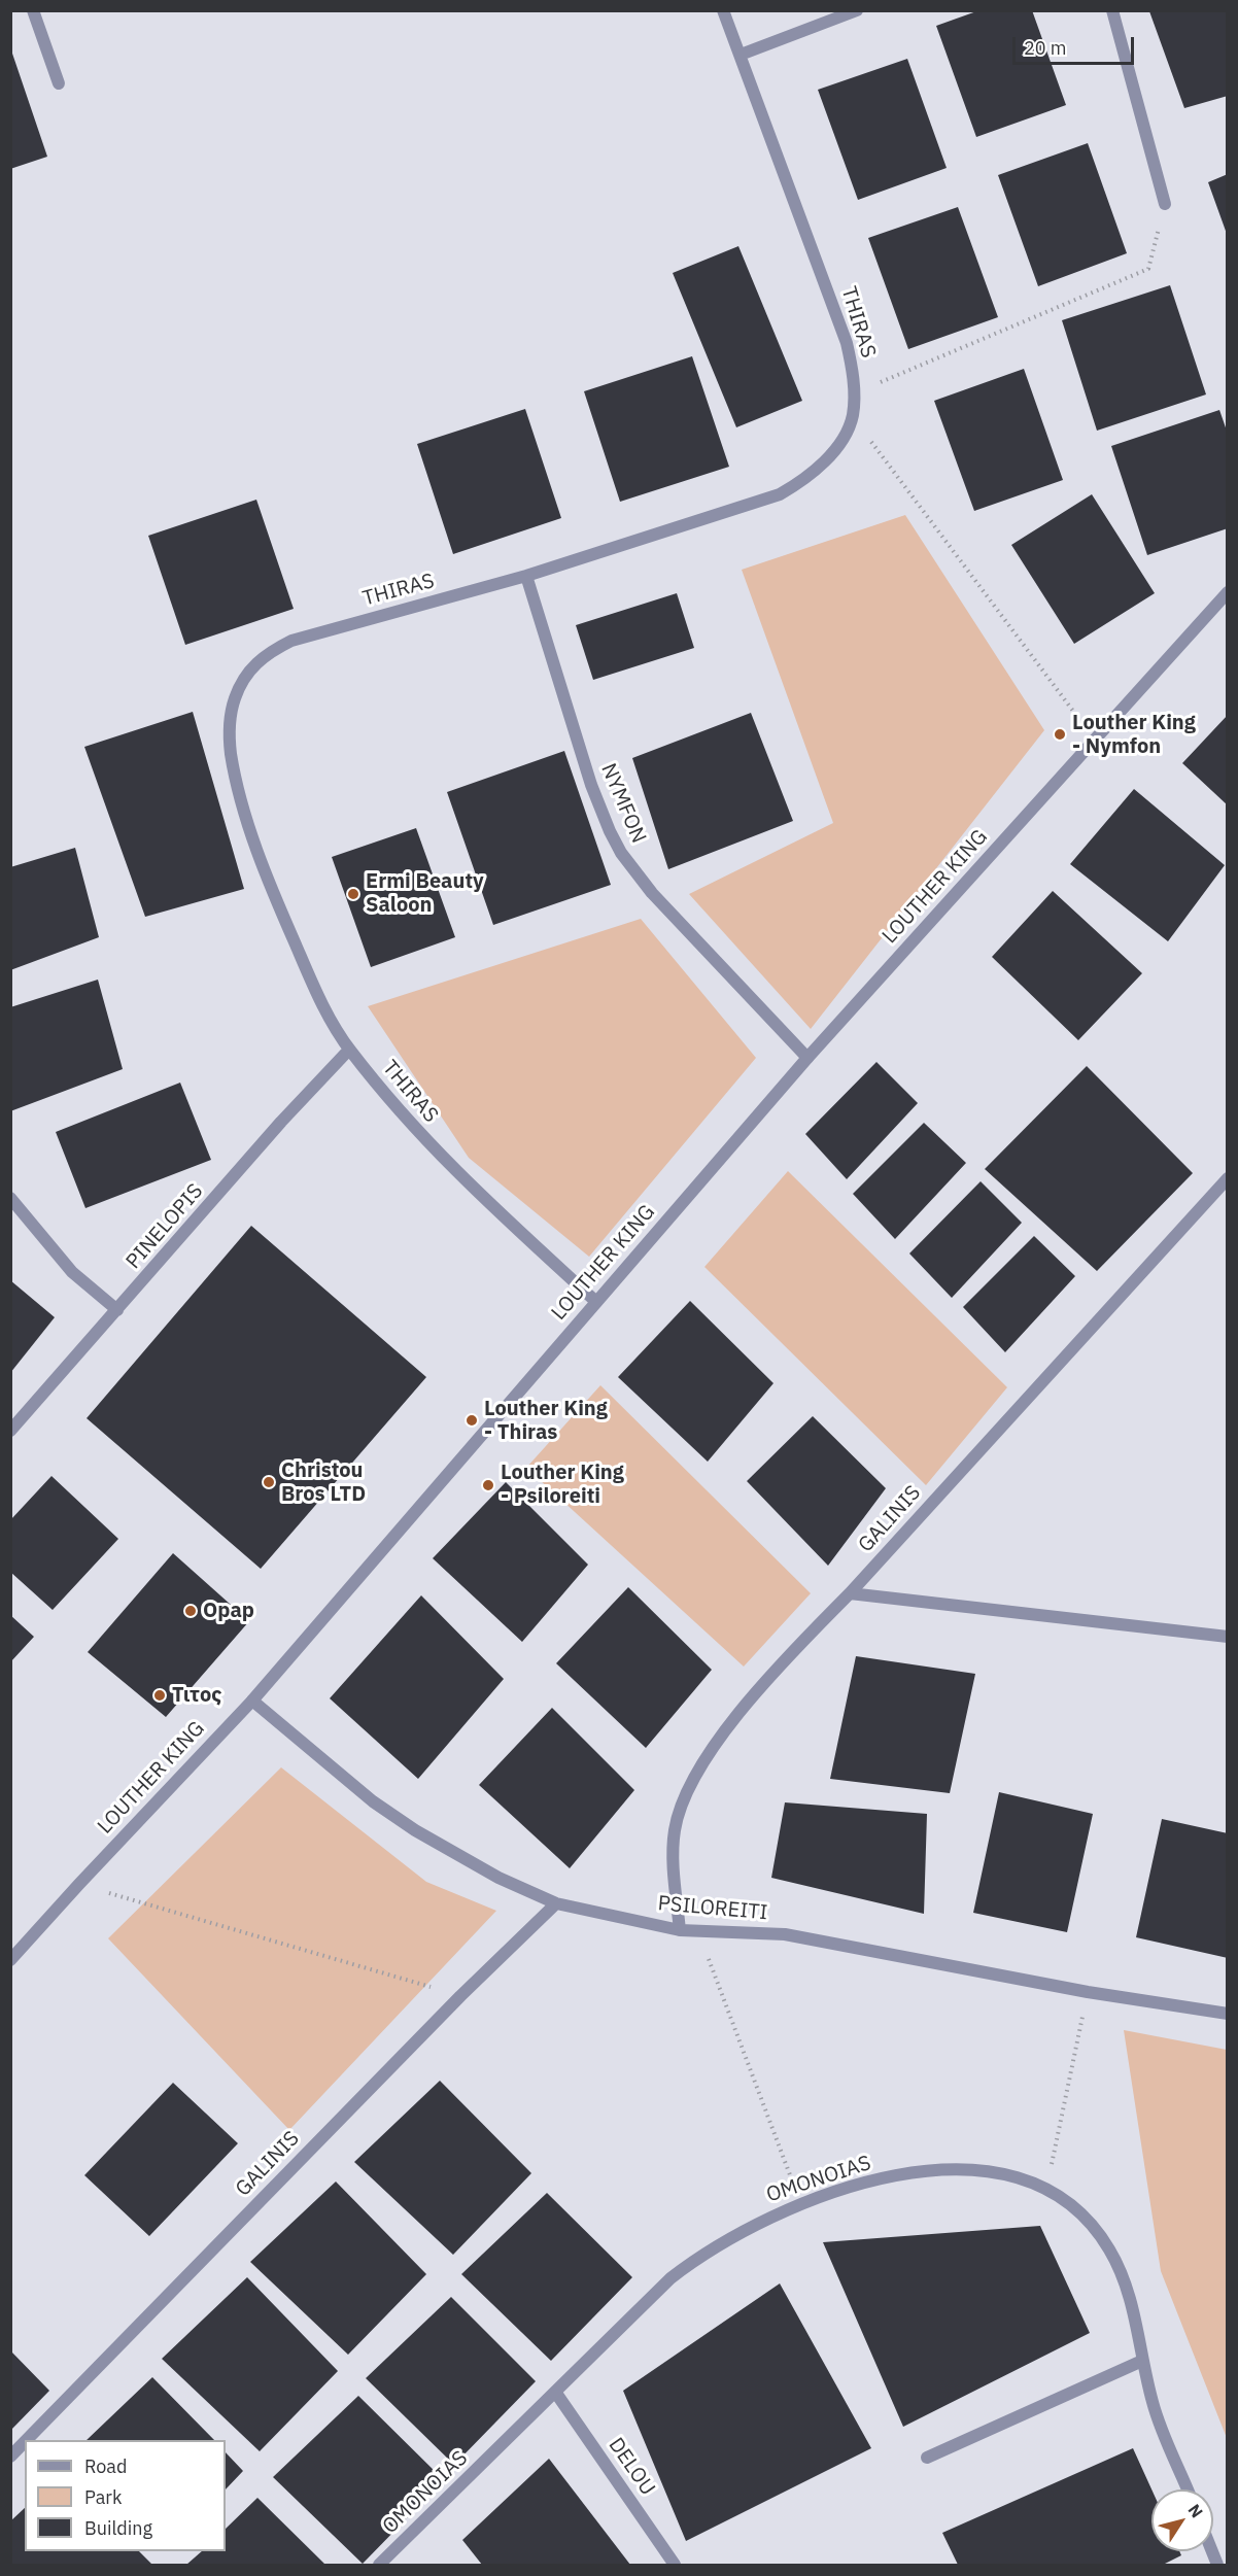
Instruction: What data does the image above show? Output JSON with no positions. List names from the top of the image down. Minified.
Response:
{"streets":{"street":["THIRAS","NYMFON","LOUTHER KING","PINELOPIS","GALINIS","PSILOREITI","OMONOIAS","DELOU"]},"crossings":[["THIRAS","NYMFON"],["THIRAS","LOUTHER KING"],["THIRAS","PINELOPIS"],["NYMFON","LOUTHER KING"],["LOUTHER KING","PSILOREITI"],["GALINIS","PSILOREITI"],["OMONOIAS","DELOU"]],"places":["Louther King - Nymfon","Ermi Beauty Saloon","Louther King - Thiras","Christou Bros LTD","Louther King - Psiloreiti","Opap","Τιτος"],"legend":["Road","Park","Building"],"scale_bar":"20 m","north":"top right"}
